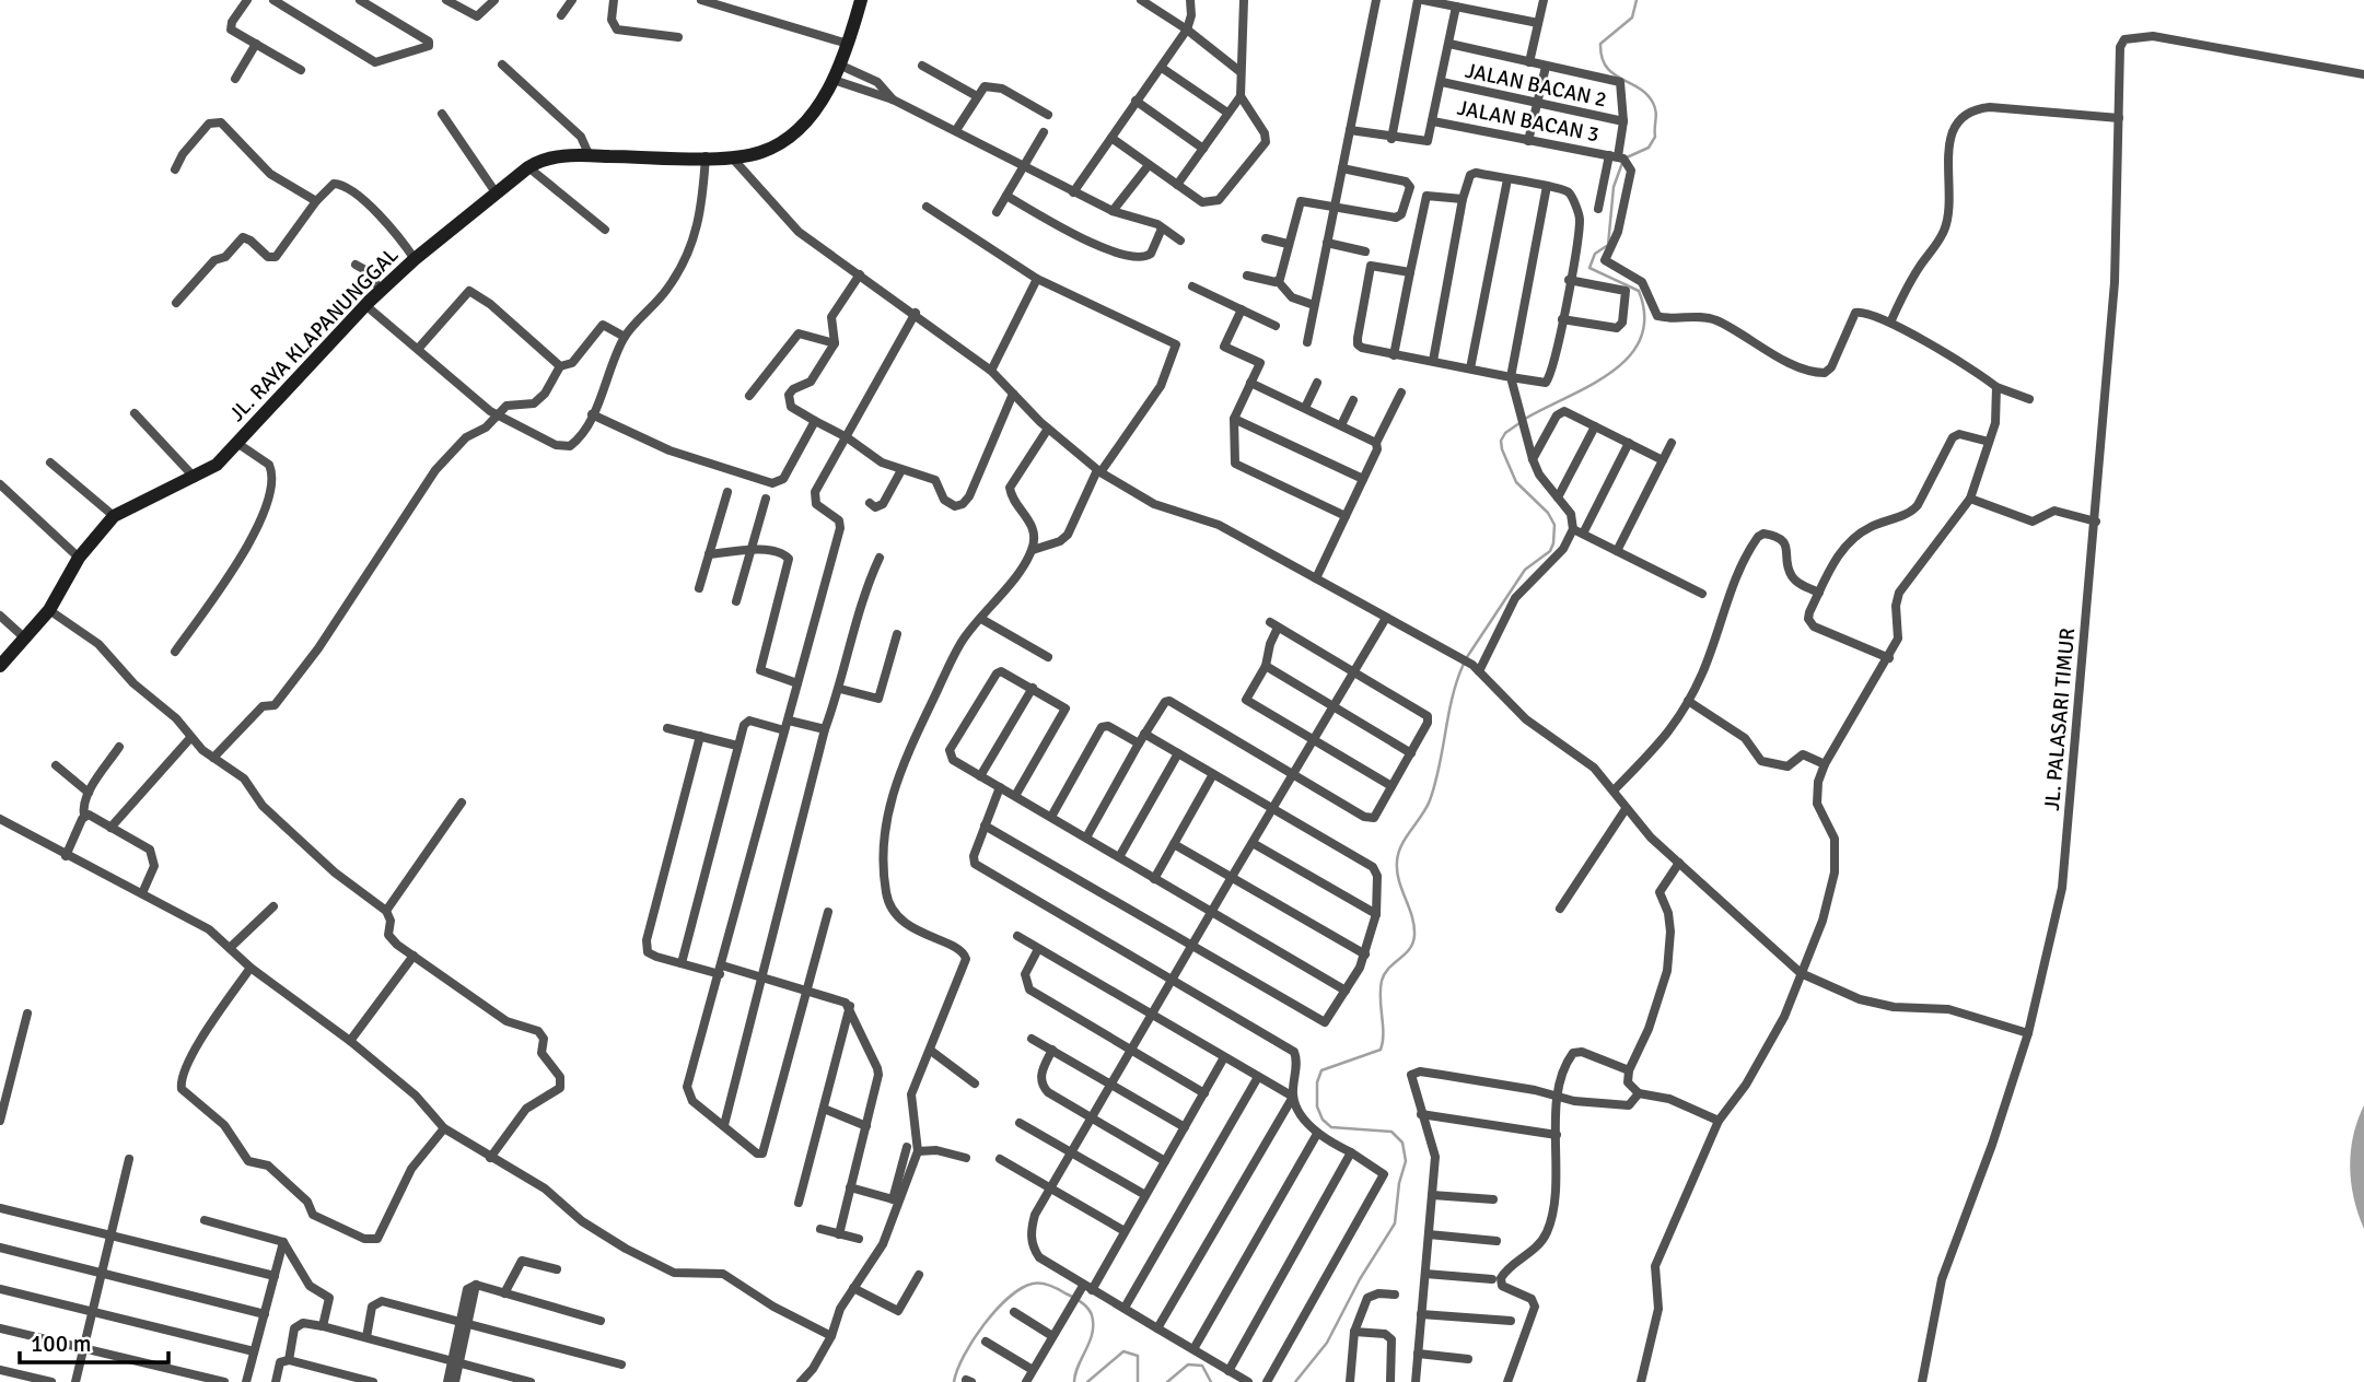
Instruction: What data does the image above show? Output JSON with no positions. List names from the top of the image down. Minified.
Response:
{"streets":{"street":["JALAN BACAN 2","JALAN BACAN 3","JL. RAYA KLAPANUNGGAL","JL. PALASARI TIMUR"]},"scale_bar":"100 m"}
